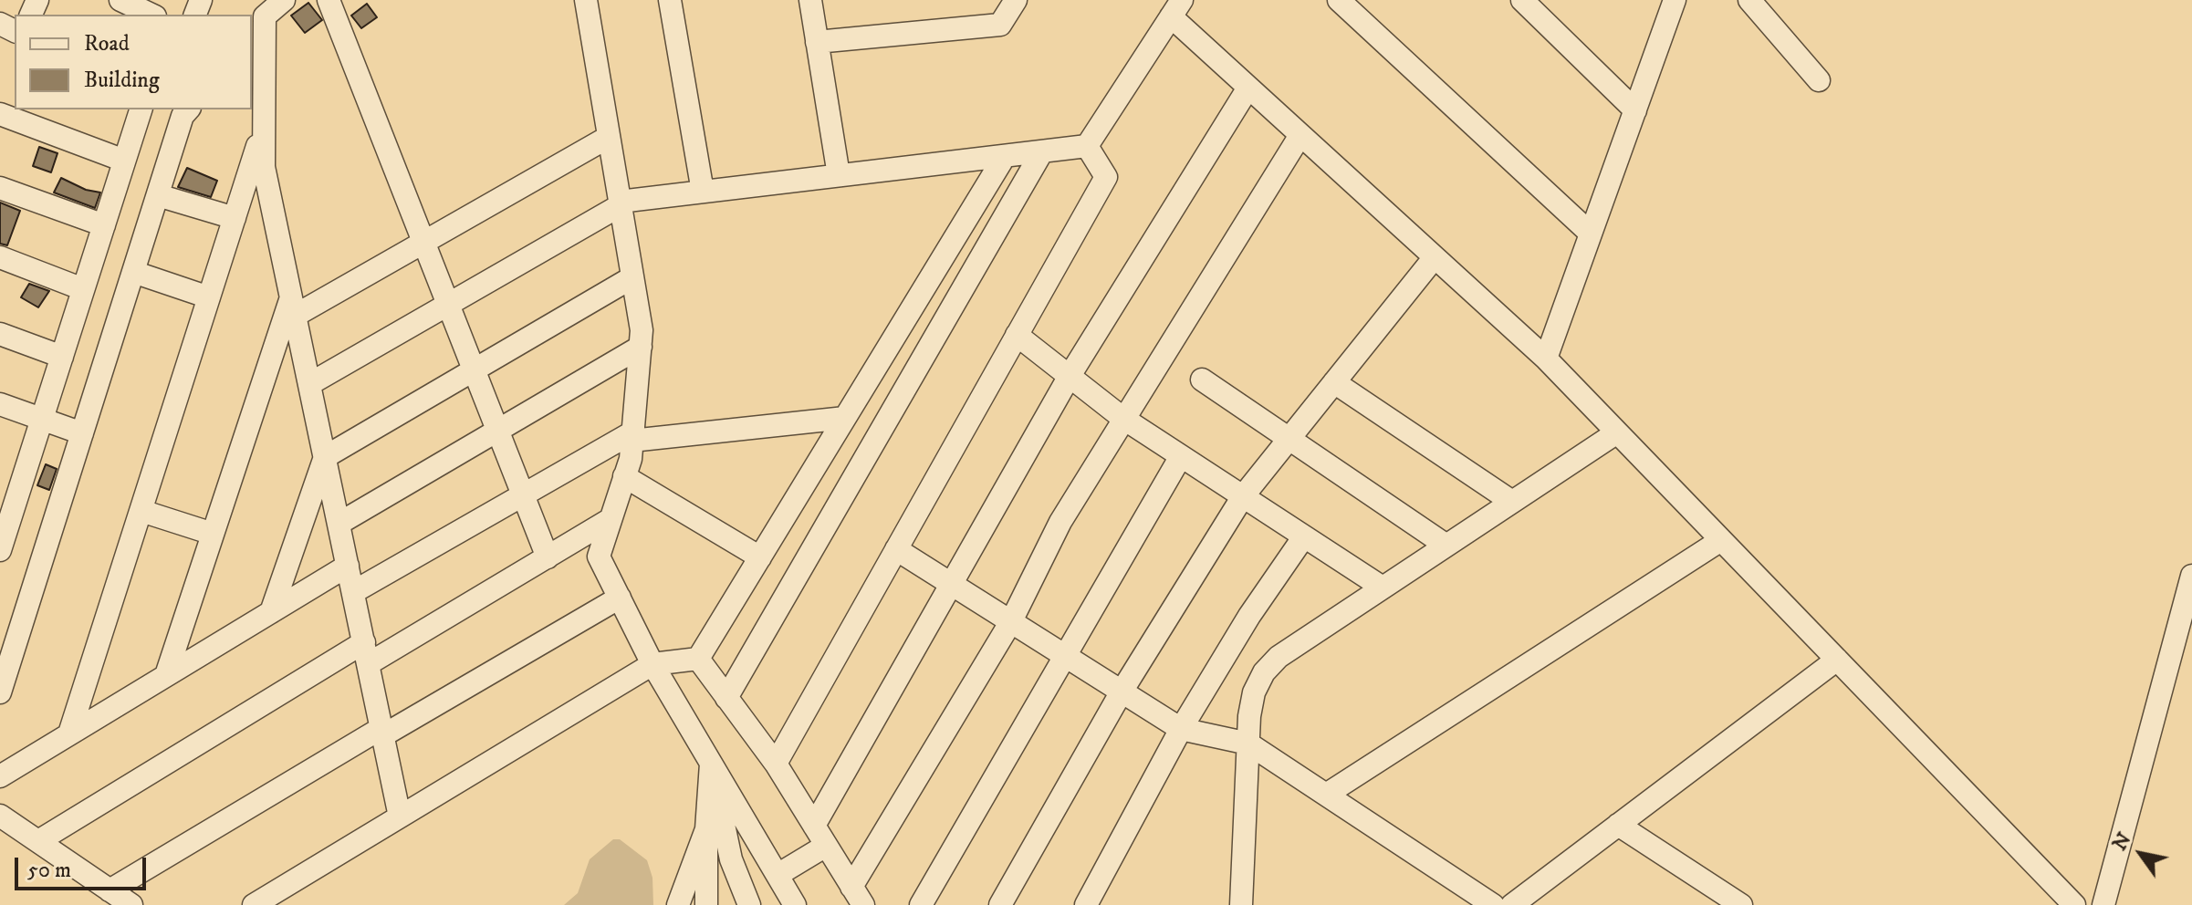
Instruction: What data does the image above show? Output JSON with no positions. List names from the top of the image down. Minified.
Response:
{"legend":["Road","Building"],"scale_bar":"50 m","north":"top left"}
